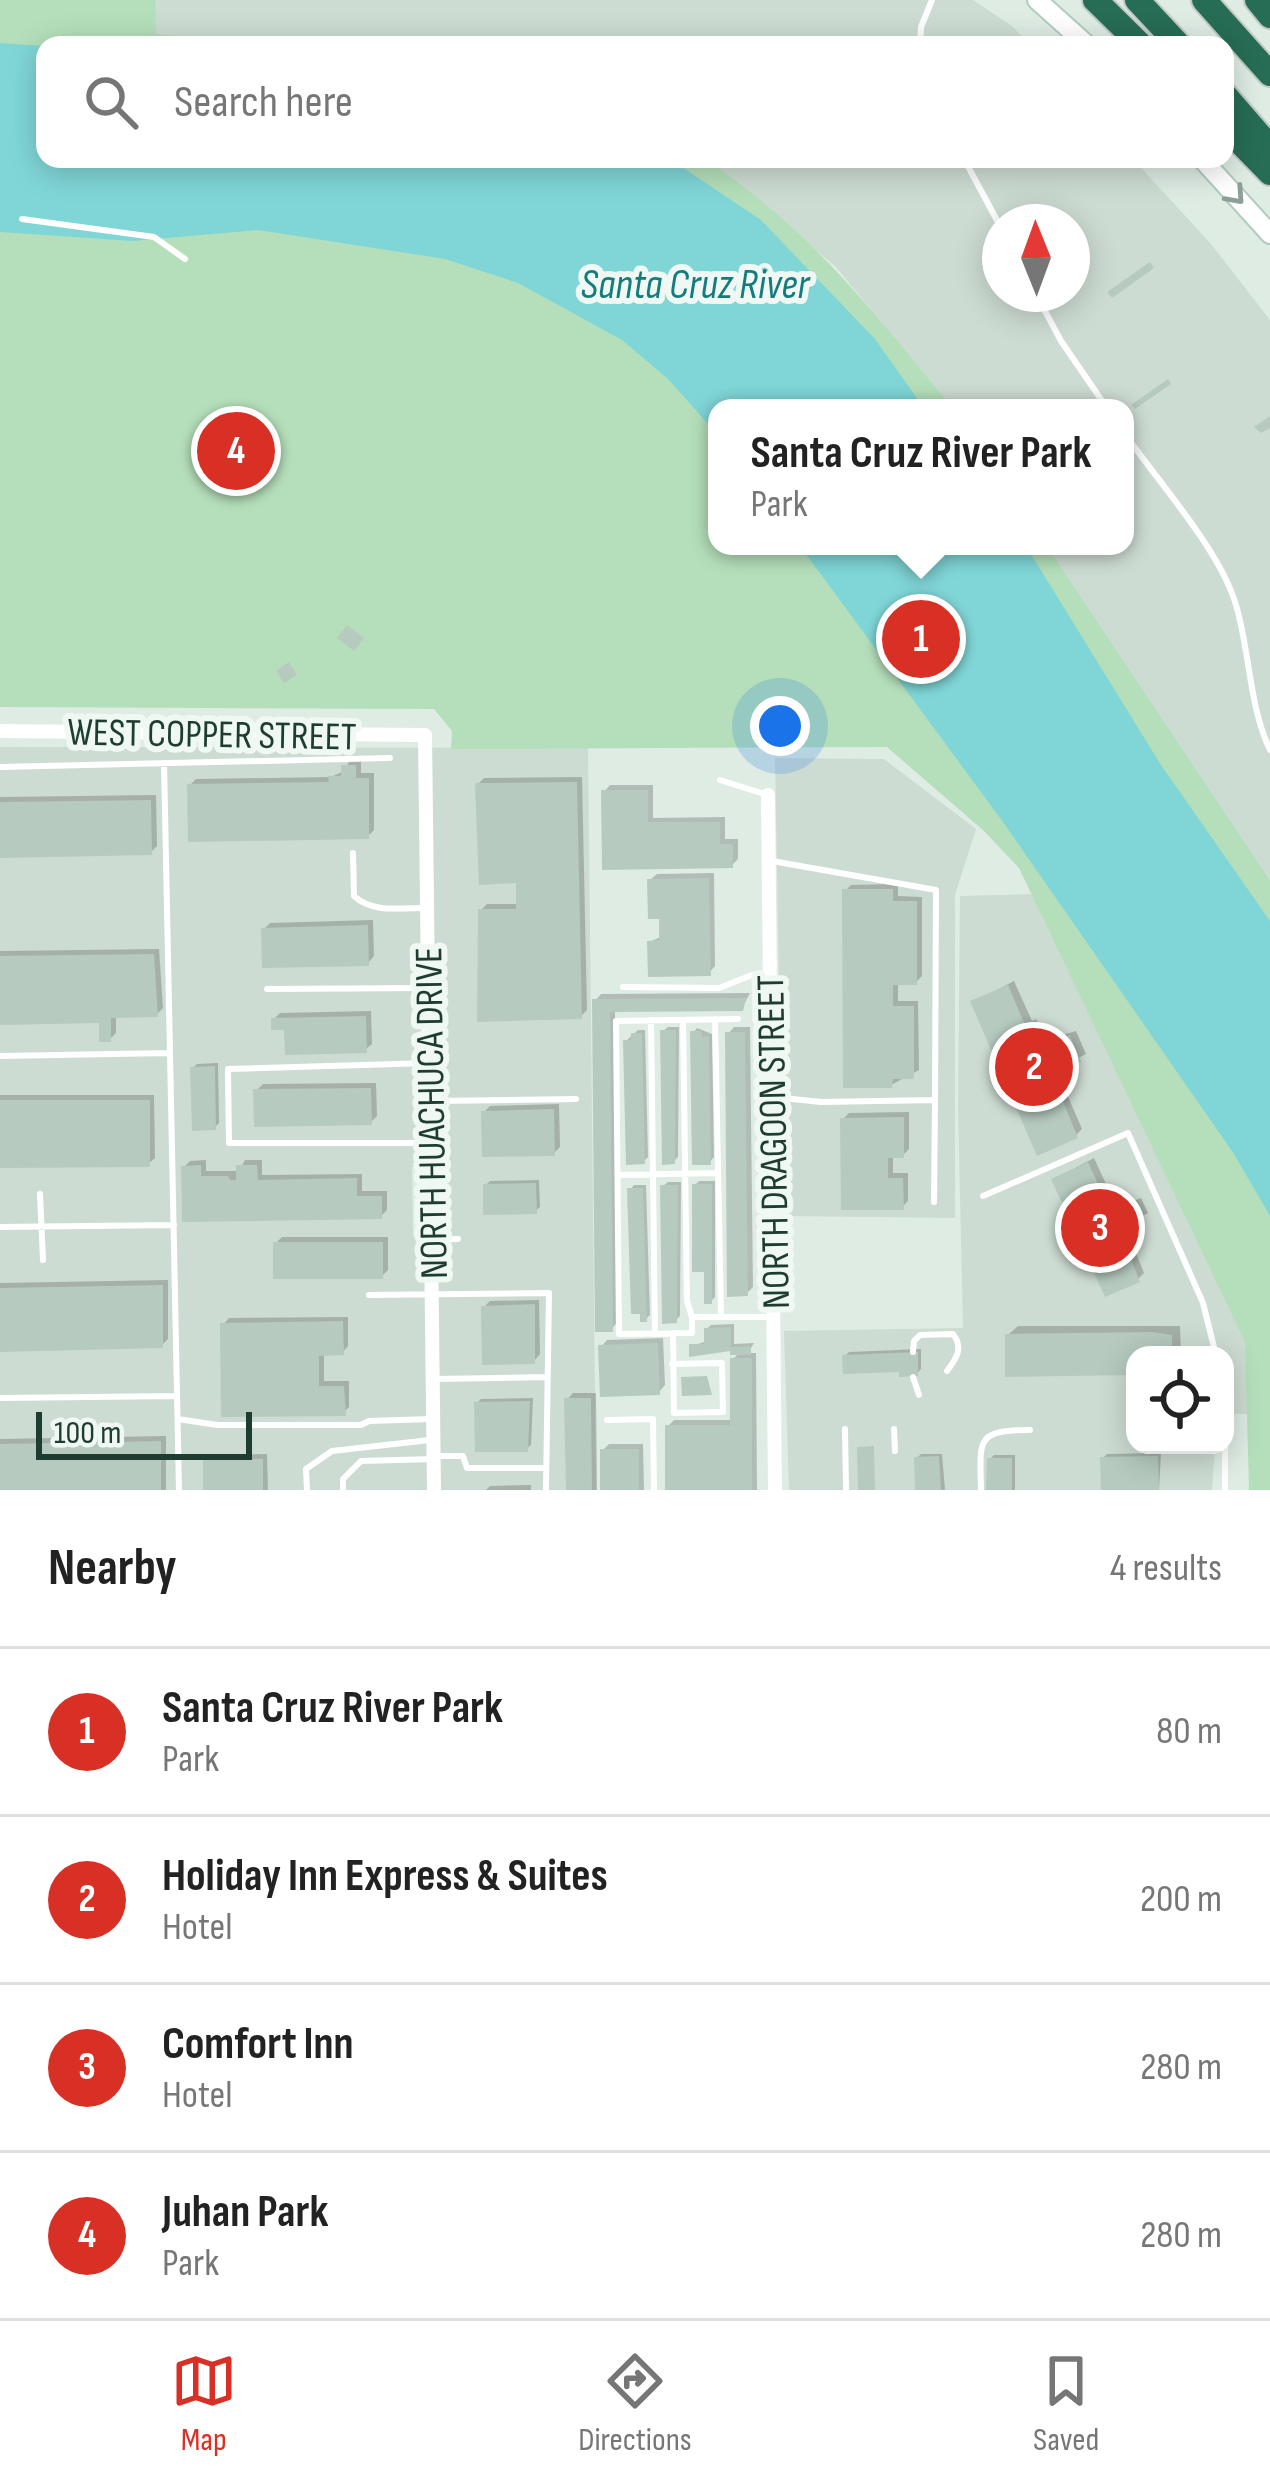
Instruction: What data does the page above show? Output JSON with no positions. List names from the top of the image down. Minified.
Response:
{"streets":{"street":["WEST COPPER STREET","NORTH HUACHUCA DRIVE","NORTH DRAGOON STREET"]},"crossings":[["WEST COPPER STREET","NORTH HUACHUCA DRIVE"]],"water":["Santa Cruz River"],"scale_bar":"100 m","north":"top","page":{"search":"Search here","popup":["Santa Cruz River Park","Park"],"pins":["4","1","2","3"],"scale":"100 m","heading":["Nearby","4 results"],"list":[{"mark":"1","name":"Santa Cruz River Park","note":"Park","value":"80 m"},{"mark":"2","name":"Holiday Inn Express & Suites","note":"Hotel","value":"200 m"},{"mark":"3","name":"Comfort Inn","note":"Hotel","value":"280 m"},{"mark":"4","name":"Juhan Park","note":"Park","value":"280 m"}],"nav":["Map","Directions","Saved"]}}
